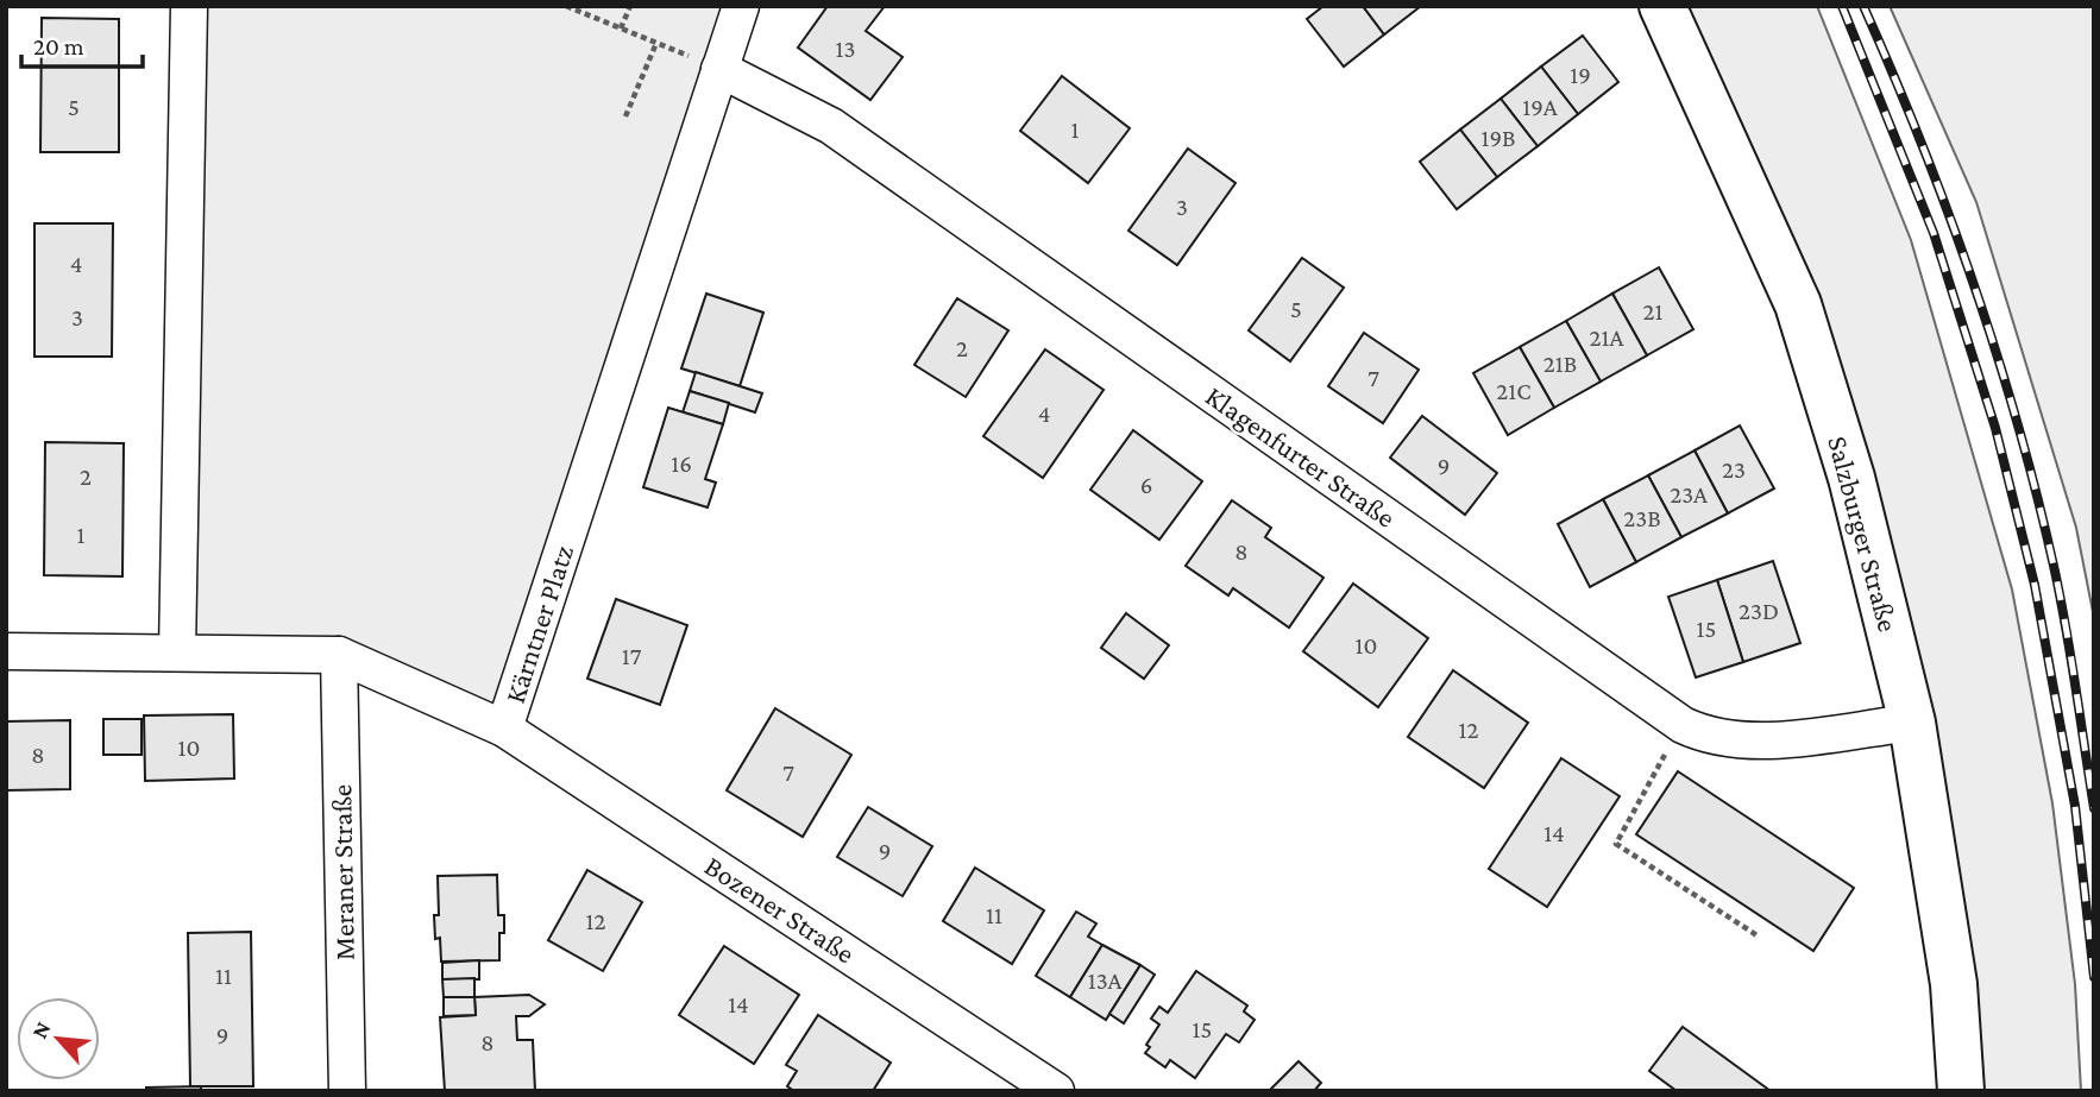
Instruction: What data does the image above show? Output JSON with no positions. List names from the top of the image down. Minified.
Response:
{"streets":{"street":["Klagenfurter Straße","Salzburger Straße","Kärntner Platz","Meraner Straße","Bozener Straße"]},"crossings":[["Klagenfurter Straße","Salzburger Straße"],["Klagenfurter Straße","Kärntner Platz"],["Kärntner Platz","Meraner Straße"],["Kärntner Platz","Bozener Straße"]],"house_numbers":["13","19","5","19A","1","19B","3","4","5","21","3","21A","2","21B","7","21C","4","16","9","23","2","6","23A","23B","1","8","23D","15","10","17","12","10","8","7","14","9","11","12","11","13A","14","15","9","8"],"scale_bar":"20 m","north":"top left"}
